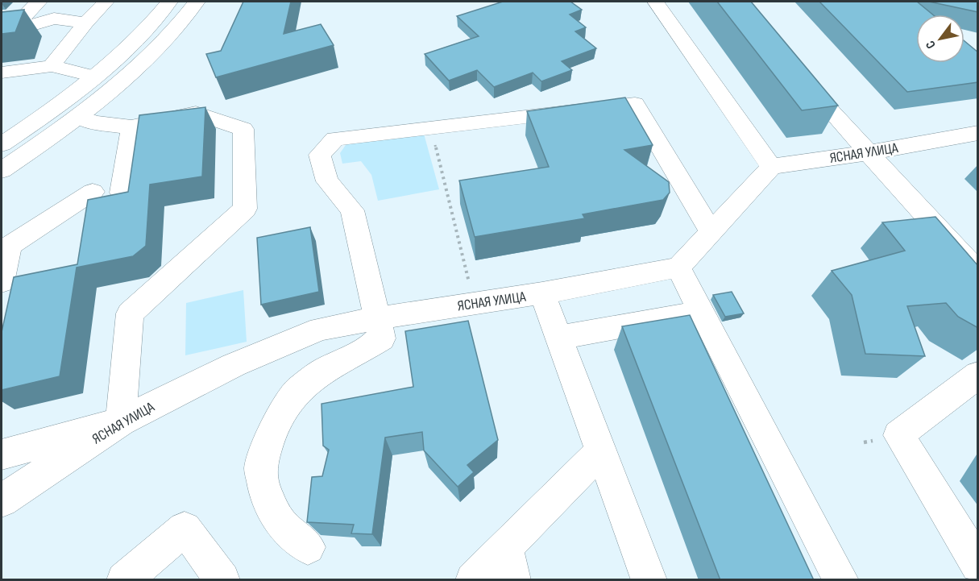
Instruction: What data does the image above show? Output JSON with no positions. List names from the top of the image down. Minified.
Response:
{"streets":{"street":["ЯСНАЯ УЛИЦА"]},"north":"bottom left"}
